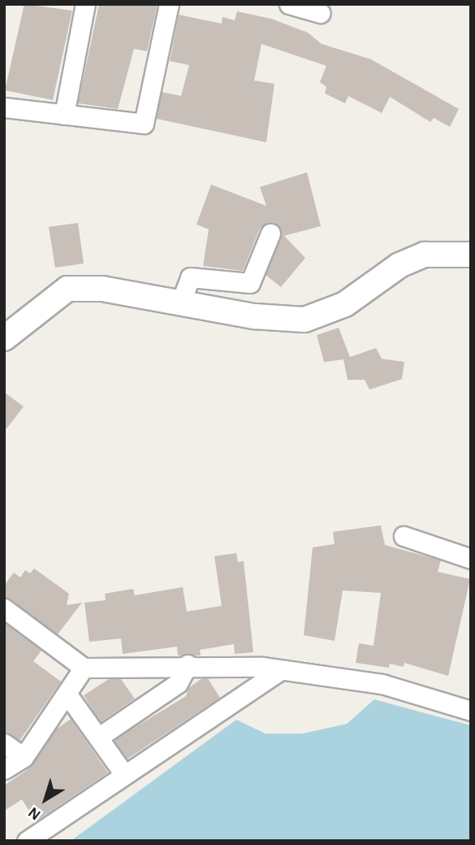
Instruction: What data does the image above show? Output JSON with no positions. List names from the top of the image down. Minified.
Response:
{"north":"bottom left"}
